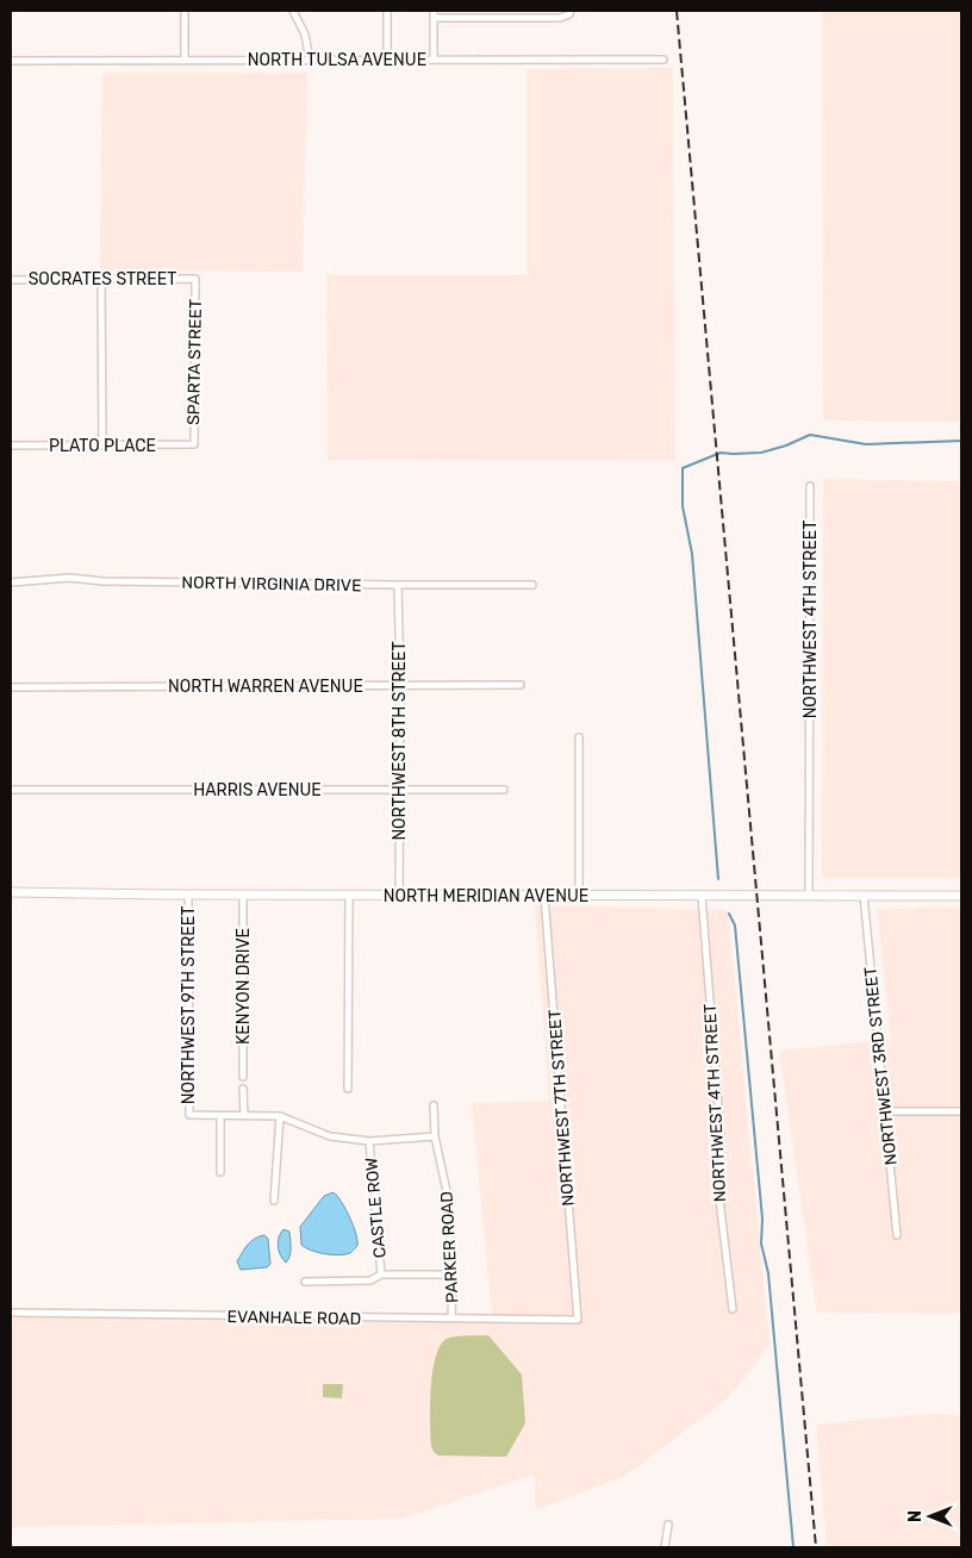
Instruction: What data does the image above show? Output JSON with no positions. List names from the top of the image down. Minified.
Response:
{"streets":{"main road":["NORTH MERIDIAN AVENUE"],"street":["NORTH TULSA AVENUE","SOCRATES STREET","SPARTA STREET","PLATO PLACE","NORTH VIRGINIA DRIVE","NORTHWEST 4TH STREET","NORTH WARREN AVENUE","NORTHWEST 8TH STREET","HARRIS AVENUE","KENYON DRIVE","NORTHWEST 9TH STREET","NORTHWEST 3RD STREET","NORTHWEST 7TH STREET","CASTLE ROW","PARKER ROAD","EVANHALE ROAD"]},"crossings":[["SOCRATES STREET","SPARTA STREET"],["SPARTA STREET","PLATO PLACE"],["NORTH VIRGINIA DRIVE","NORTHWEST 8TH STREET"],["NORTHWEST 4TH STREET","NORTH MERIDIAN AVENUE"],["NORTH WARREN AVENUE","NORTHWEST 8TH STREET"],["NORTHWEST 8TH STREET","HARRIS AVENUE"],["NORTHWEST 8TH STREET","NORTH MERIDIAN AVENUE"],["NORTH MERIDIAN AVENUE","KENYON DRIVE"],["NORTH MERIDIAN AVENUE","NORTHWEST 9TH STREET"],["NORTH MERIDIAN AVENUE","NORTHWEST 3RD STREET"],["NORTH MERIDIAN AVENUE","NORTHWEST 7TH STREET"],["NORTHWEST 7TH STREET","EVANHALE ROAD"],["PARKER ROAD","EVANHALE ROAD"]],"north":"left"}
